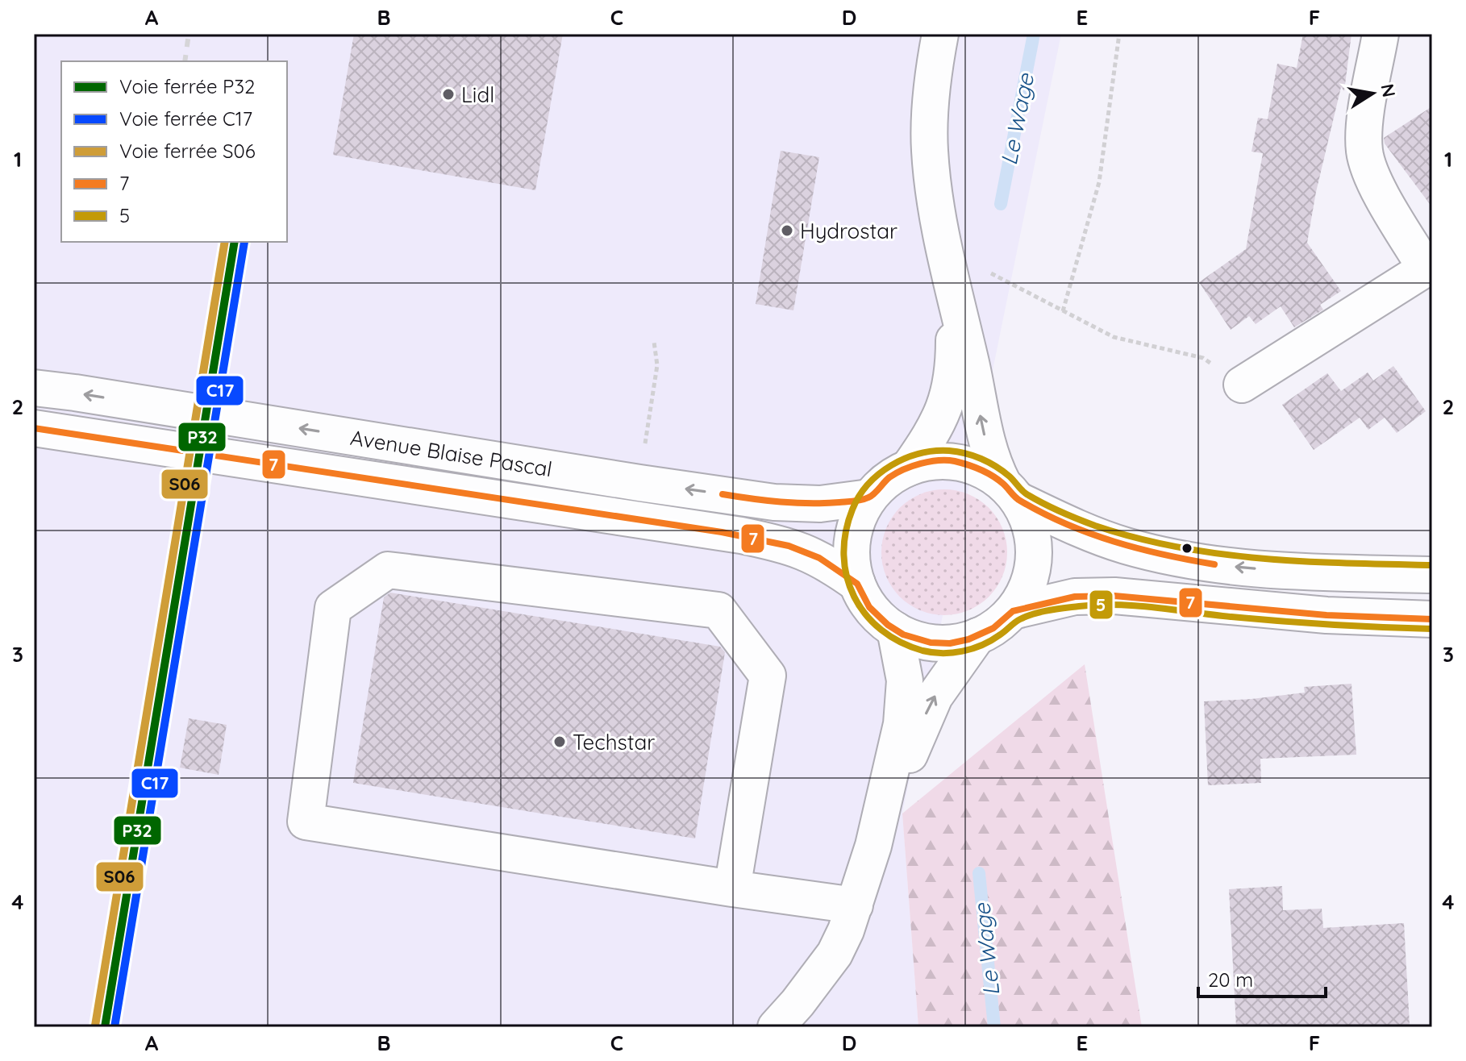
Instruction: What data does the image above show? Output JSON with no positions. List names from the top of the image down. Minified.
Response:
{"streets":{"main road":["Avenue Blaise Pascal"]},"water":["Le Wage"],"places":["Lidl","Hydrostar","Techstar"],"lines":["rail line P32","rail line C17","rail line S06","transit line 7","transit line 5"],"legend":["Voie ferrée P32","Voie ferrée C17","Voie ferrée S06","7","5"],"scale_bar":"20 m","north":"right","grid":{"columns":["A","B","C","D","E","F"],"rows":["1","2","3","4"]}}
